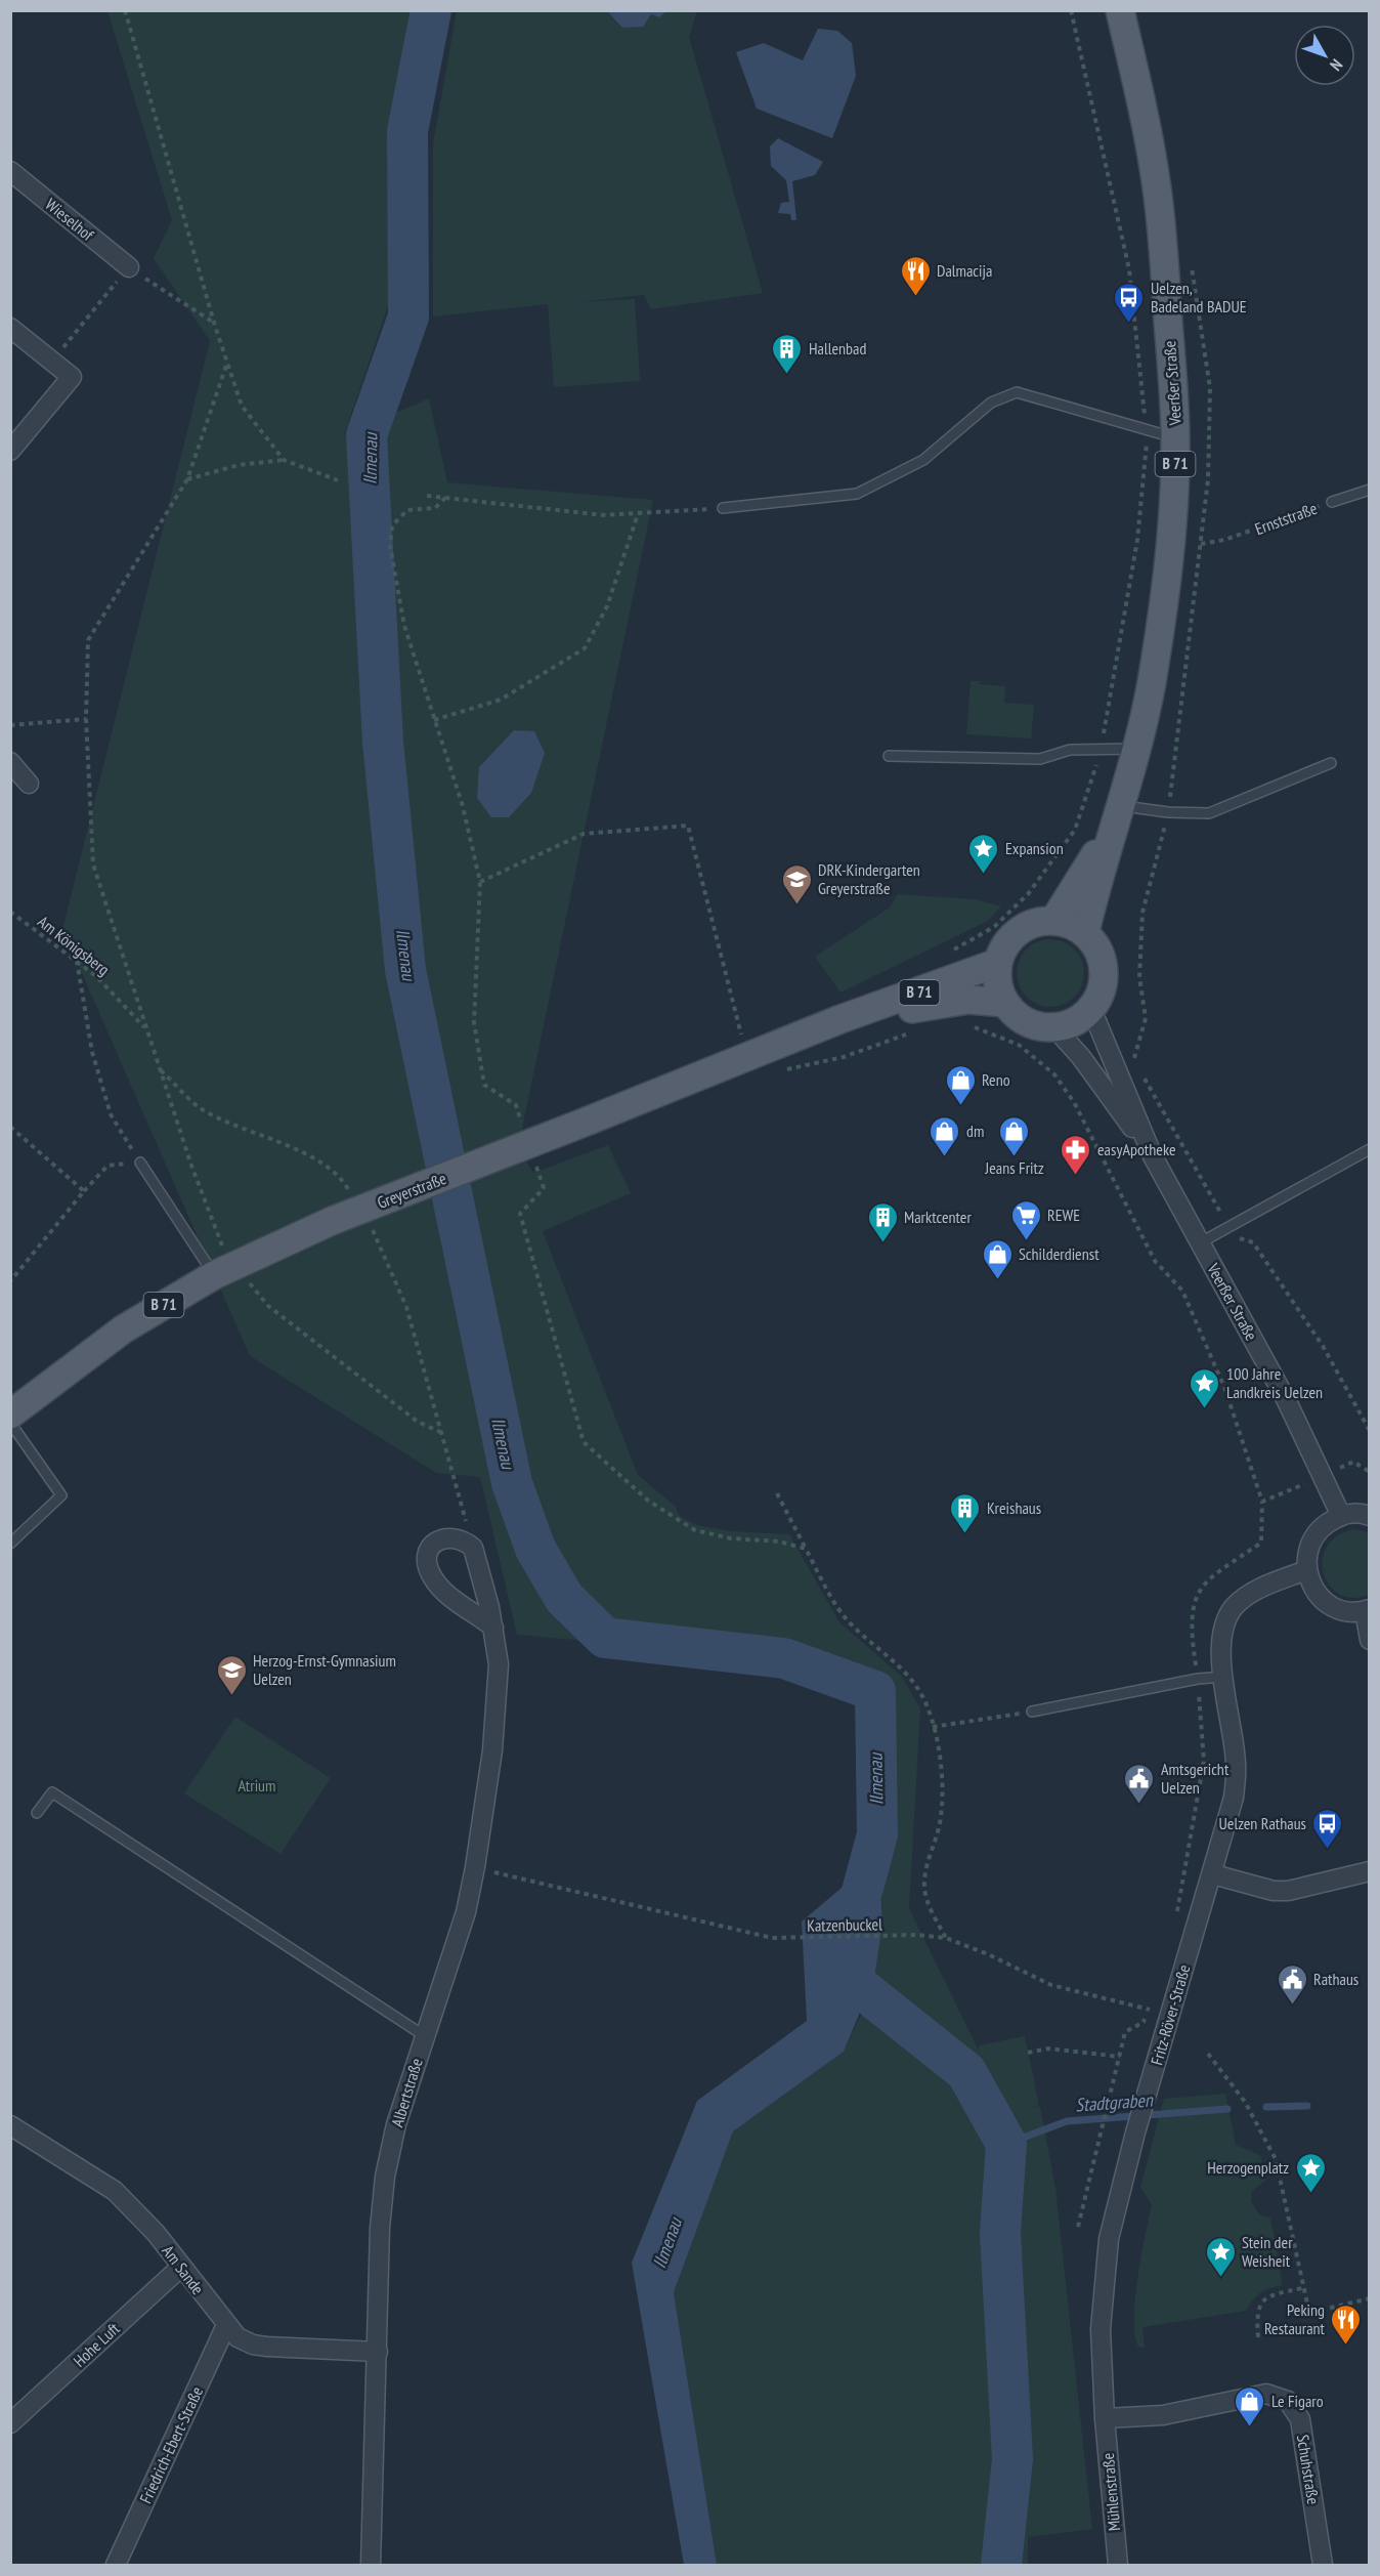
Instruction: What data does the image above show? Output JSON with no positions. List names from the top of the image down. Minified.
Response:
{"streets":{"main road":["Veerßer Straße","B 71","Greyerstraße"],"street":["Wieselhof","Fritz-Röver-Straße","Albertstraße","Am Sande","Hohe Luft","Friedrich-Ebert-Straße","Schuhstraße","Mühlenstraße"],"lane":["Ernststraße"],"path":["Am Königsberg","Katzenbuckel"]},"crossings":[["Veerßer Straße","Greyerstraße"],["Katzenbuckel","Fritz-Röver-Straße"],["Katzenbuckel","Albertstraße"],["Fritz-Röver-Straße","Schuhstraße"],["Fritz-Röver-Straße","Mühlenstraße"],["Albertstraße","Am Sande"],["Am Sande","Hohe Luft"],["Am Sande","Friedrich-Ebert-Straße"],["Schuhstraße","Mühlenstraße"]],"water":["Ilmenau","Stadtgraben"],"parks":["Atrium"],"places":{"restaurant":["Dalmacija","Peking Restaurant"],"bus stop":["Uelzen, Badeland BADUE","Uelzen Rathaus"],"building":["Hallenbad","Marktcenter","Kreishaus"],"place":["Expansion","100 Jahre Landkreis Uelzen","Herzogenplatz","Stein der Weisheit"],"school or university":["DRK-Kindergarten Greyerstraße","Herzog-Ernst-Gymnasium Uelzen"],"shop":["Reno","dm","Jeans Fritz","Schilderdienst","Le Figaro"],"pharmacy":["easyApotheke"],"supermarket":["REWE"],"public building":["Amtsgericht Uelzen","Rathaus"]},"north":"bottom right"}
